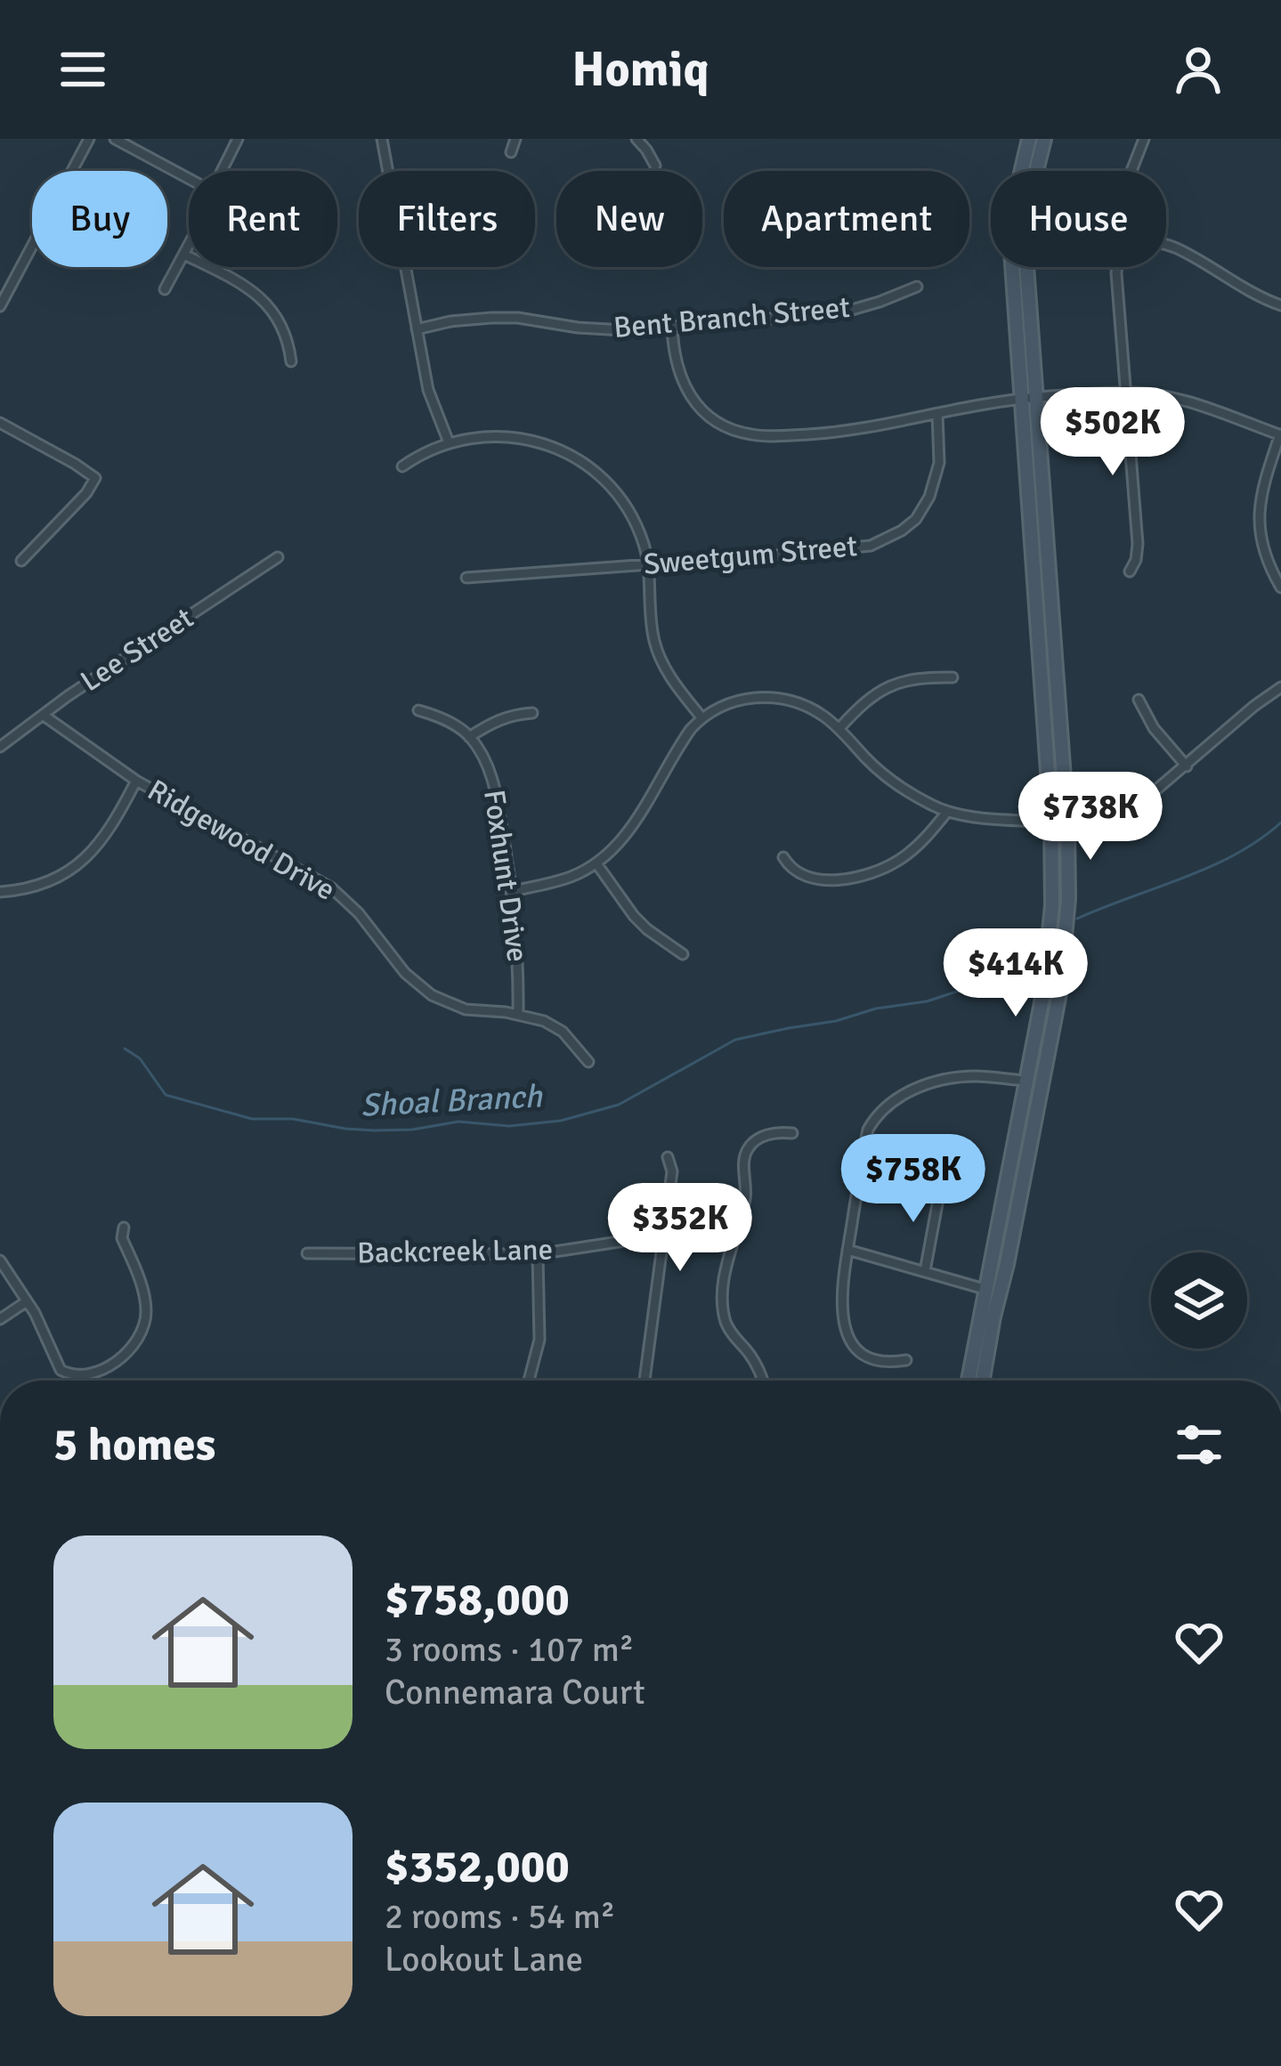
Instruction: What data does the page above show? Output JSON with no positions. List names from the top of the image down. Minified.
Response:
{"streets":{"street":["Bent Branch Street","Sweetgum Street","Lee Street","Ridgewood Drive","Foxhunt Drive","Backcreek Lane"]},"crossings":[["Lee Street","Ridgewood Drive"],["Ridgewood Drive","Foxhunt Drive"]],"water":["Shoal Branch"],"page":{"header":"Homiq","chip":["Buy","Rent","Filters","New","Apartment","House"],"price":["$502K","$738K","$414K","$758K","$352K"],"heading":"5 homes","list":[{"name":"$758,000","note":"3 rooms · 107 m² · Connemara Court"},{"name":"$352,000","note":"2 rooms · 54 m² · Lookout Lane"}]}}
